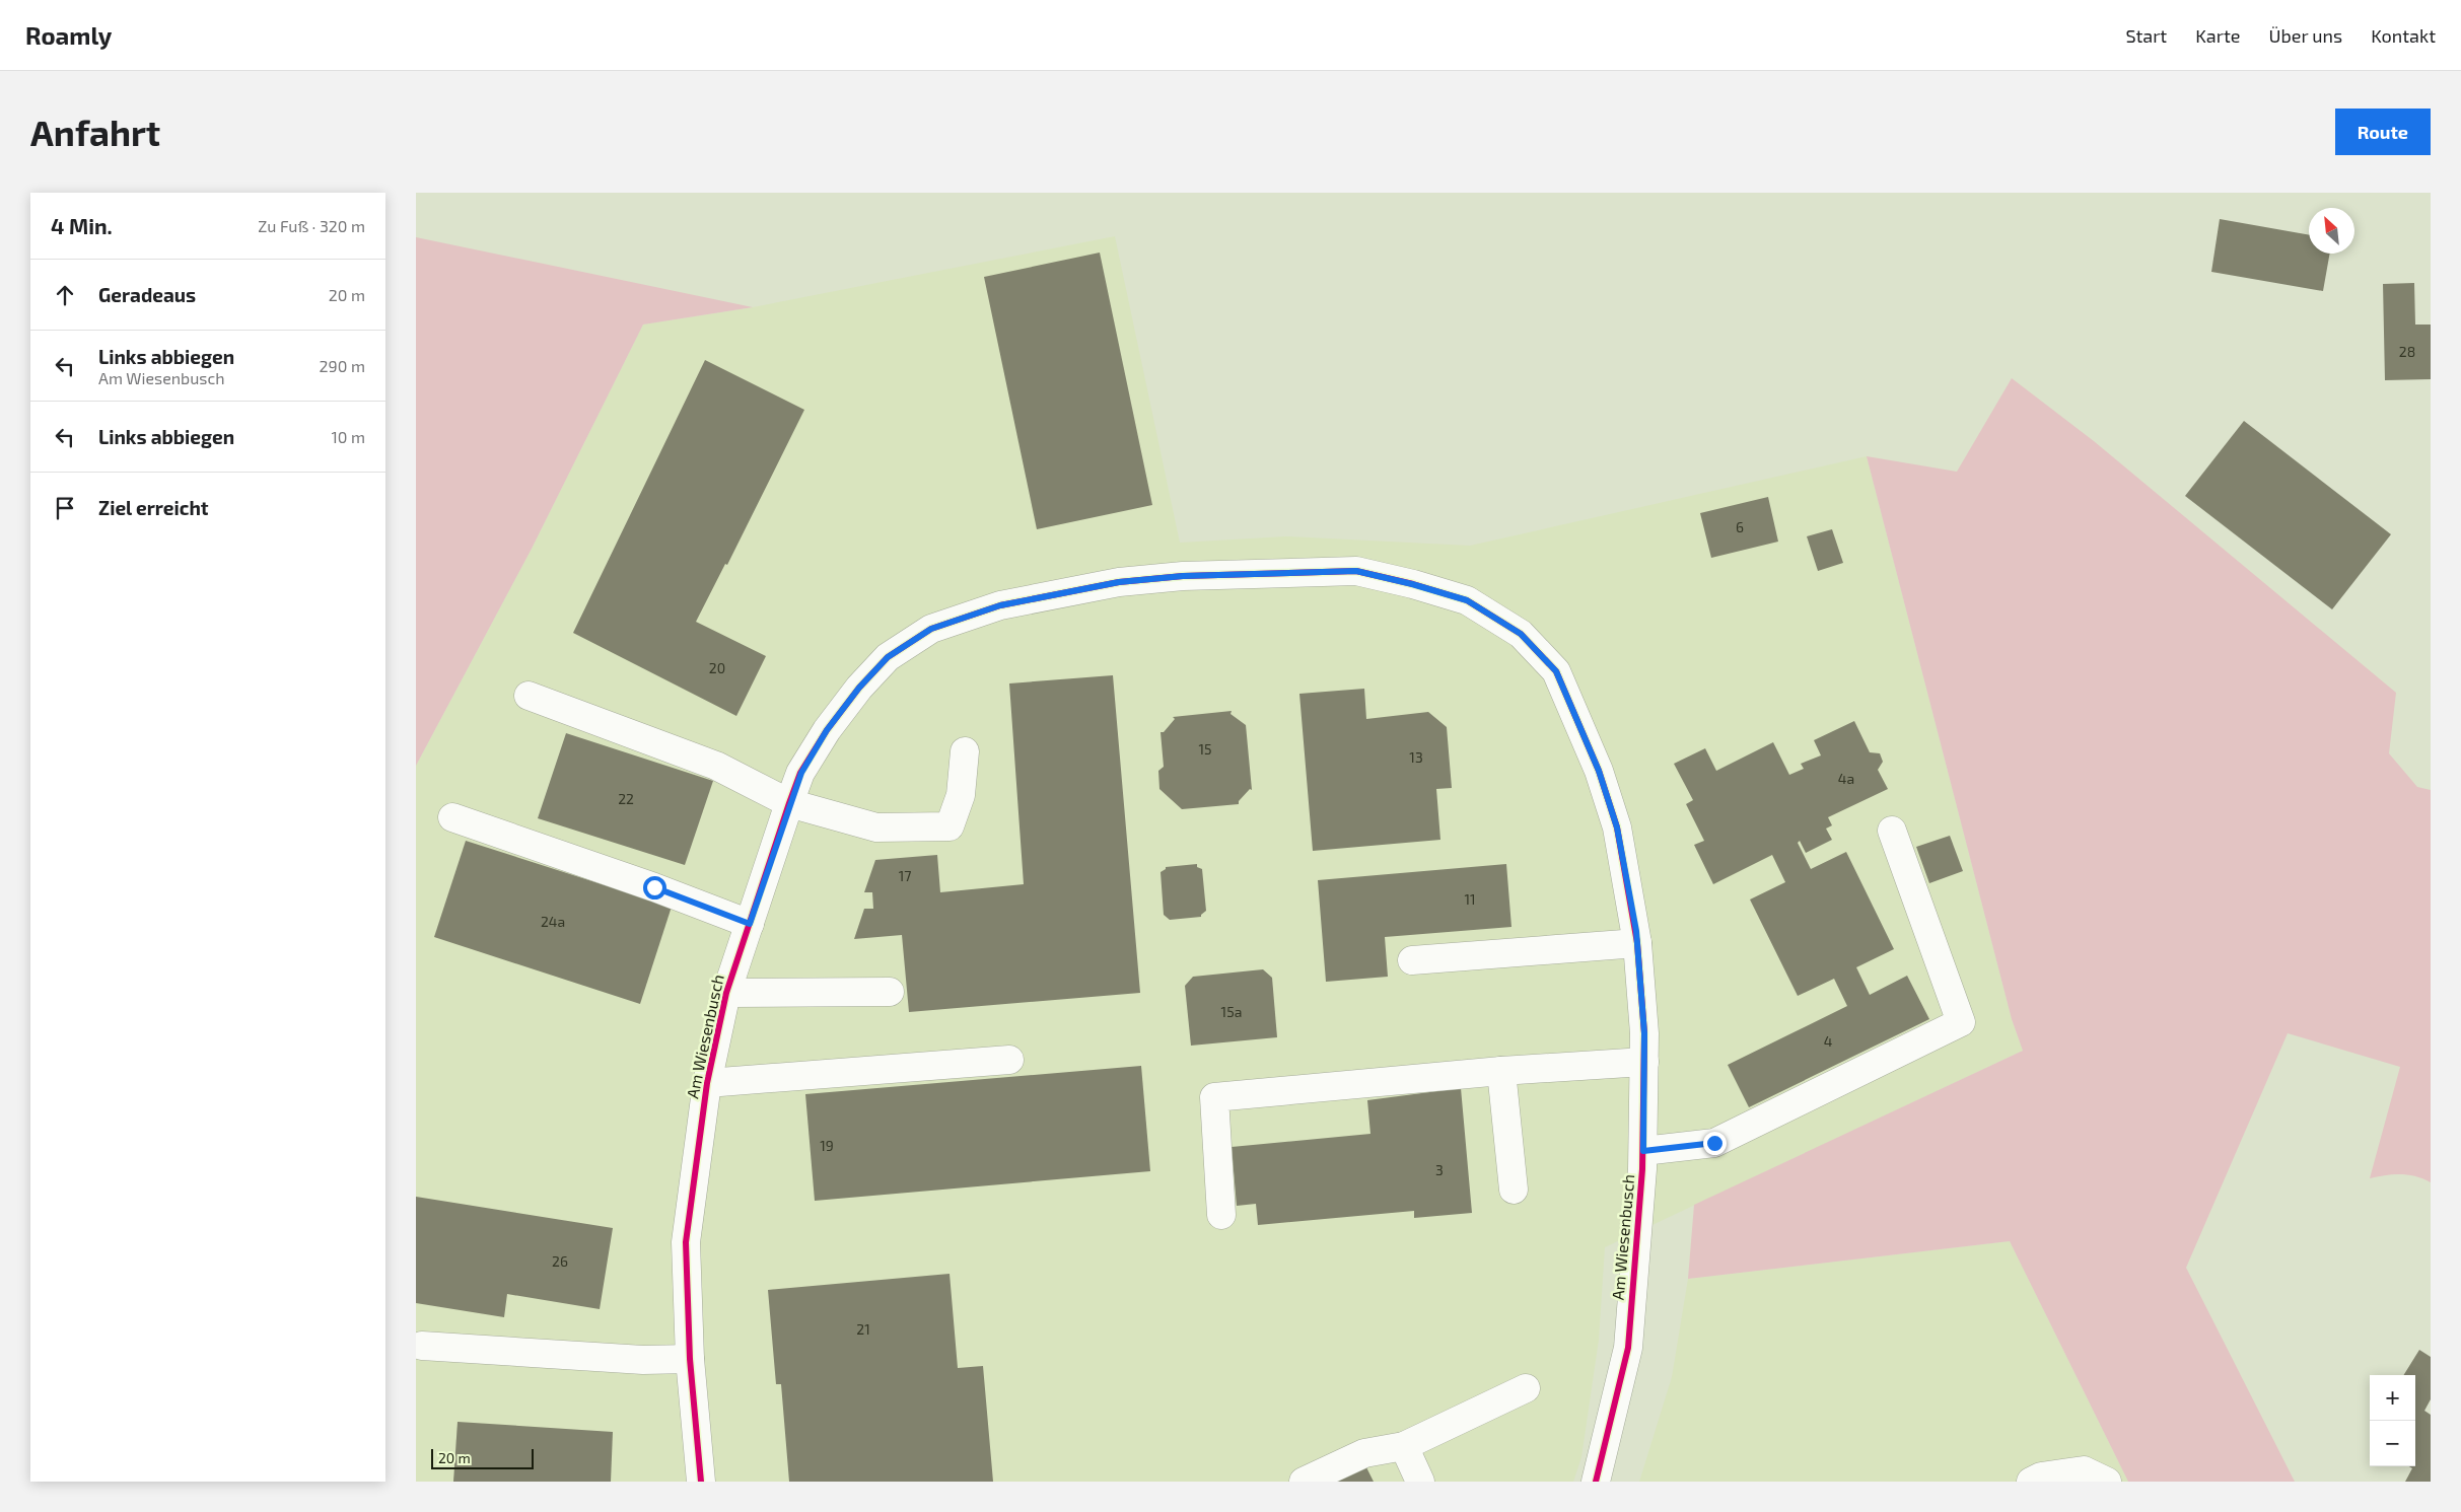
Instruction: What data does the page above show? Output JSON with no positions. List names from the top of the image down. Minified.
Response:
{"streets":{"street":["Am Wiesenbusch"]},"house_numbers":["28","6","20","15","13","4a","22","17","11","24a","15a","4","19","3","26","21"],"scale_bar":"20 m","north":"top left","page":{"header":"Roamly","nav":["Start","Karte","Über uns","Kontakt"],"buttons":"Route","title":"Anfahrt","heading":["4 Min.","Zu Fuß · 320 m"],"list":[["Geradeaus","20 m"],["Links abbiegen","Am Wiesenbusch","290 m"],["Links abbiegen","10 m"],"Ziel erreicht"],"map_buttons":["+","−"],"scale":"20 m"}}
